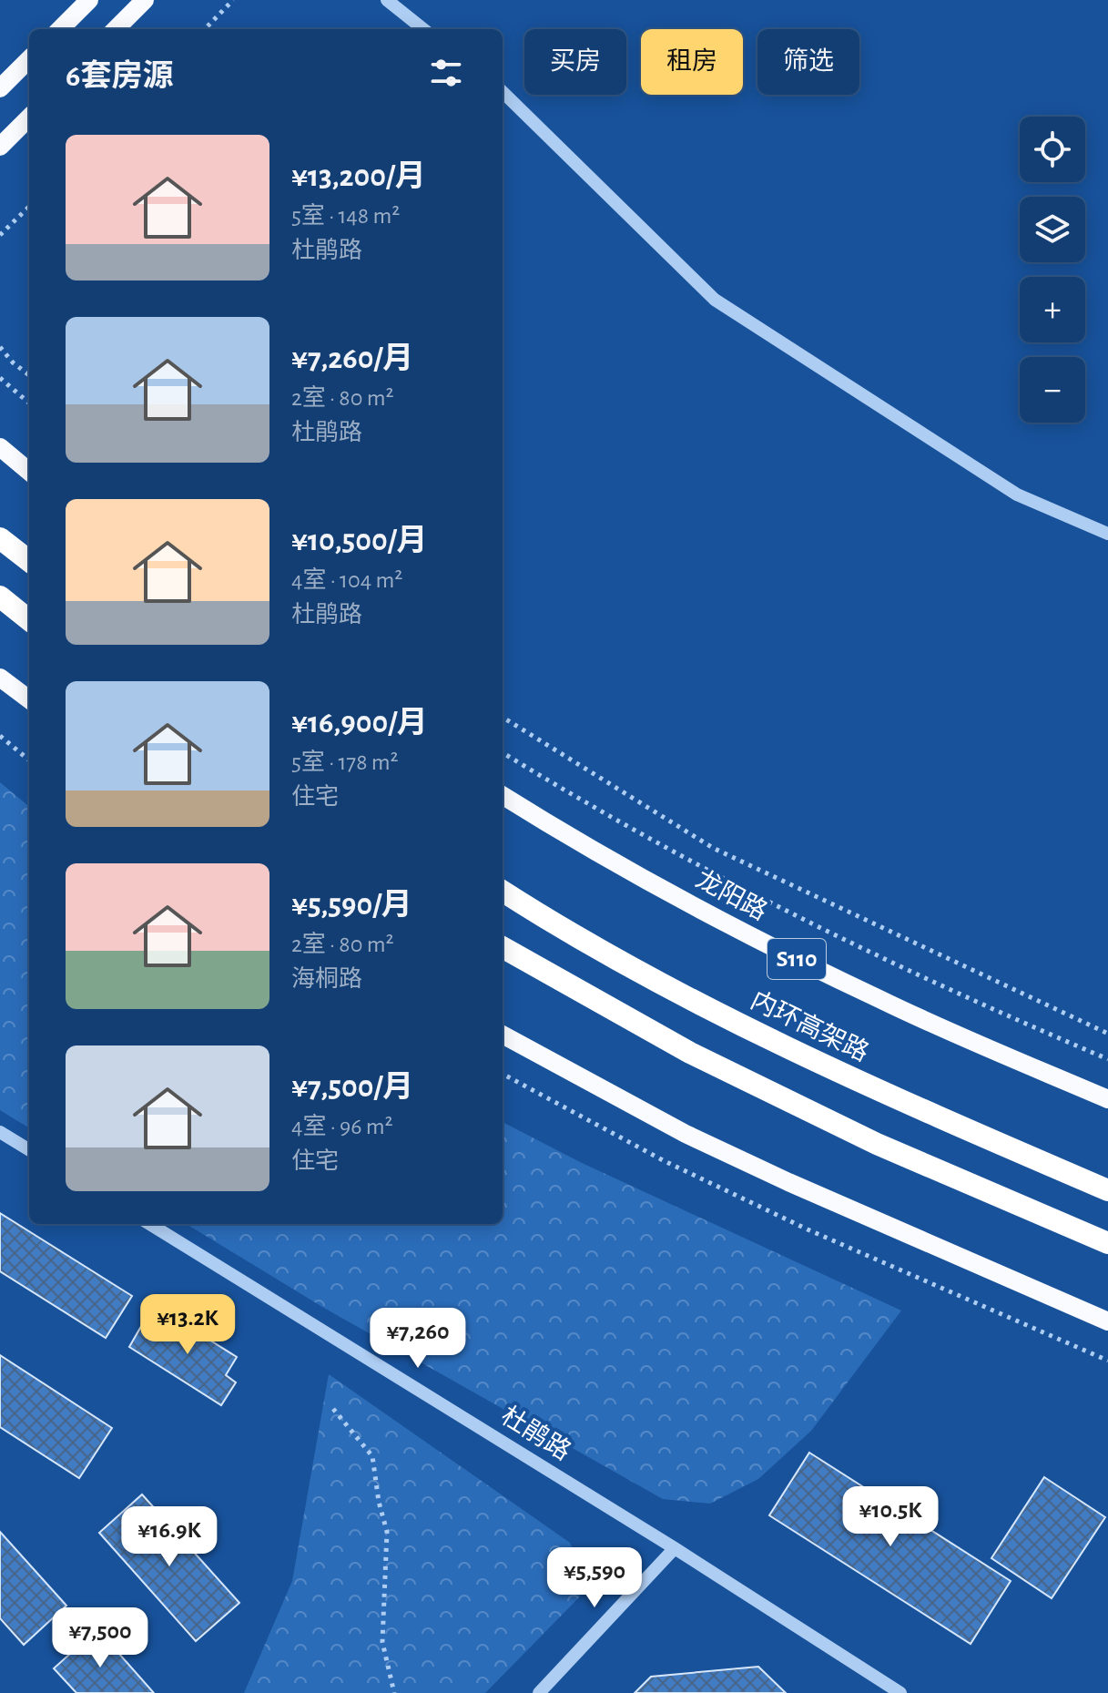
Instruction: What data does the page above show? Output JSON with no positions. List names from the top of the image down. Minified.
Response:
{"streets":{"highway":["内环高架路"],"main road":["龙阳路","S110"],"street":["杜鹃路"]},"page":{"chip":["买房","租房","筛选"],"heading":"6套房源","map_buttons":["+","−"],"list":[{"name":"¥13,200/月","note":"5室 · 148 m² · 杜鹃路"},{"name":"¥7,260/月","note":"2室 · 80 m² · 杜鹃路"},{"name":"¥10,500/月","note":"4室 · 104 m² · 杜鹃路"},{"name":"¥16,900/月","note":"5室 · 178 m² · 住宅"},{"name":"¥5,590/月","note":"2室 · 80 m² · 海桐路"},{"name":"¥7,500/月","note":"4室 · 96 m² · 住宅"}],"price":["¥13.2K","¥7,260","¥10.5K","¥16.9K","¥5,590","¥7,500"]}}
